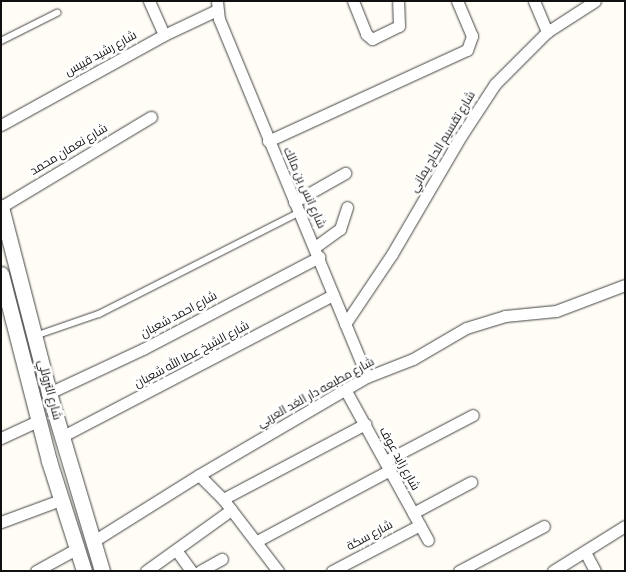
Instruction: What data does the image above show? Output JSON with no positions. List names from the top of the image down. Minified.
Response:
{"streets":{"street":["شارع رشيد قبيس","شارع تقسيم الحاج يماني","شارع نعمان محمد","شارع انس بن مالك","شارع احمد شعبان","شارع الشيخ عطا الله شعبان","شارع التروللي","شارع مطبعه دار الغد العربي","شارع زايد عوف","شارع سكة"]},"crossings":[["شارع رشيد قبيس","شارع انس بن مالك"],["شارع تقسيم الحاج يماني","شارع انس بن مالك"],["شارع نعمان محمد","شارع التروللي"],["شارع انس بن مالك","شارع احمد شعبان"],["شارع انس بن مالك","شارع الشيخ عطا الله شعبان"],["شارع انس بن مالك","شارع مطبعه دار الغد العربي"],["شارع احمد شعبان","شارع التروللي"],["شارع الشيخ عطا الله شعبان","شارع التروللي"],["شارع التروللي","شارع مطبعه دار الغد العربي"],["شارع مطبعه دار الغد العربي","شارع زايد عوف"],["شارع زايد عوف","شارع سكة"]]}
